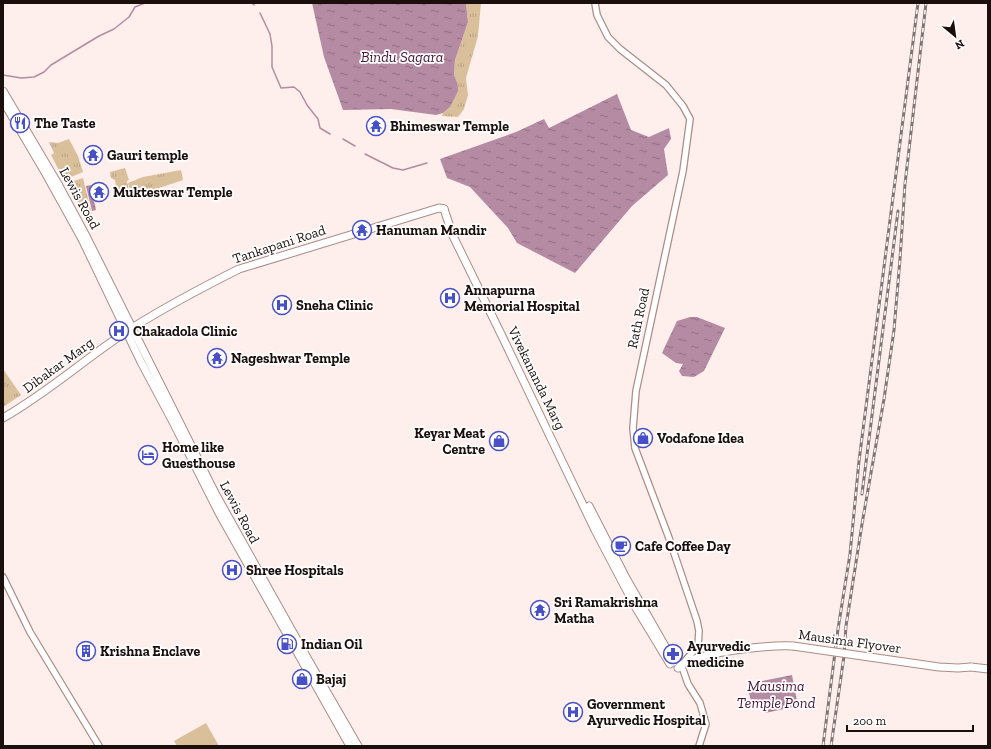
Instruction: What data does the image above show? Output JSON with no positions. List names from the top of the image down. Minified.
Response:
{"streets":{"main road":["Lewis Road","Tankapani Road","Dibakar Marg","Vivekananda Marg","Mausima Flyover"],"street":["Rath Road"]},"crossings":[["Lewis Road","Tankapani Road"],["Lewis Road","Dibakar Marg"],["Tankapani Road","Dibakar Marg"],["Tankapani Road","Vivekananda Marg"],["Rath Road","Vivekananda Marg"],["Rath Road","Mausima Flyover"],["Vivekananda Marg","Mausima Flyover"]],"water":["Bindu Sagara","Mausima Temple Pond"],"places":{"restaurant":["The Taste"],"temple":["Bhimeswar Temple","Gauri temple","Mukteswar Temple","Hanuman Mandir","Nageshwar Temple","Sri Ramakrishna Matha"],"hospital":["Annapurna Memorial Hospital","Sneha Clinic","Chakadola Clinic","Shree Hospitals","Government Ayurvedic Hospital"],"shop":["Vodafone Idea","Keyar Meat Centre","Bajaj"],"hotel":["Home like Guesthouse"],"cafe":["Cafe Coffee Day"],"fuel station":["Indian Oil"],"building":["Krishna Enclave"],"pharmacy":["Ayurvedic medicine"]},"scale_bar":"200 m","north":"bottom right"}
